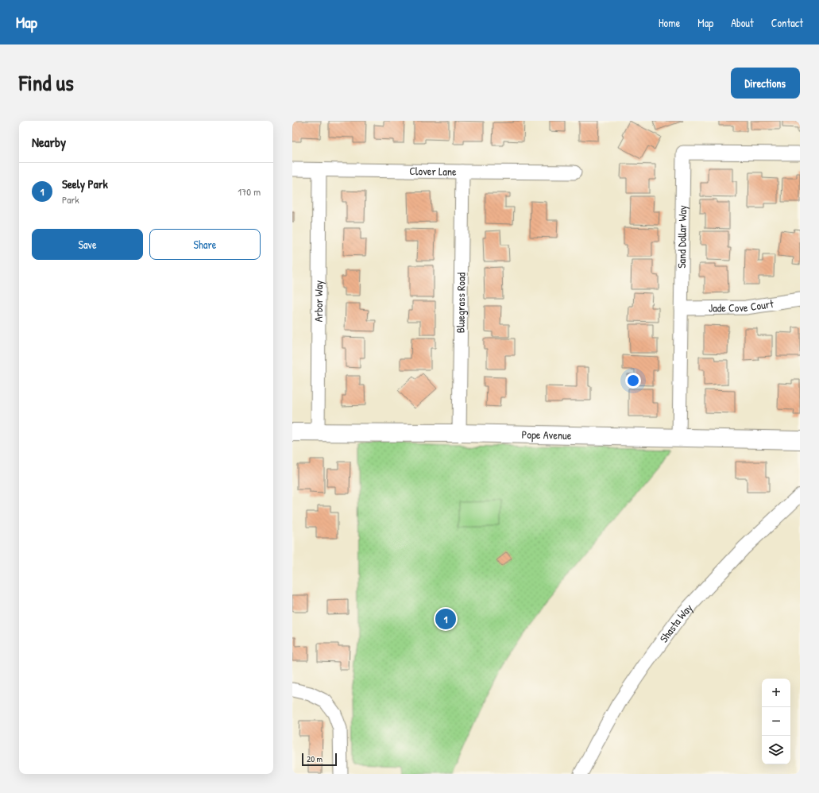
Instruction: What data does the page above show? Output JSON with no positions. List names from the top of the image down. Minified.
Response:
{"streets":{"street":["Clover Lane","Sand Dollar Way","Arbor Way","Bluegrass Road","Jade Cove Court","Pope Avenue","Shasta Way"]},"crossings":[["Clover Lane","Arbor Way"],["Clover Lane","Bluegrass Road"],["Sand Dollar Way","Jade Cove Court"],["Sand Dollar Way","Pope Avenue"],["Arbor Way","Pope Avenue"],["Bluegrass Road","Pope Avenue"]],"scale_bar":"20 m","page":{"header":"Map","nav":["Home","Map","About","Contact"],"title":"Find us","buttons":["Directions",["Save","Share"]],"heading":"Nearby","list":[{"mark":"1","name":"Seely Park","note":"Park","value":"170 m"}],"pins":"1","map_buttons":["+","−"],"scale":"20 m"}}
